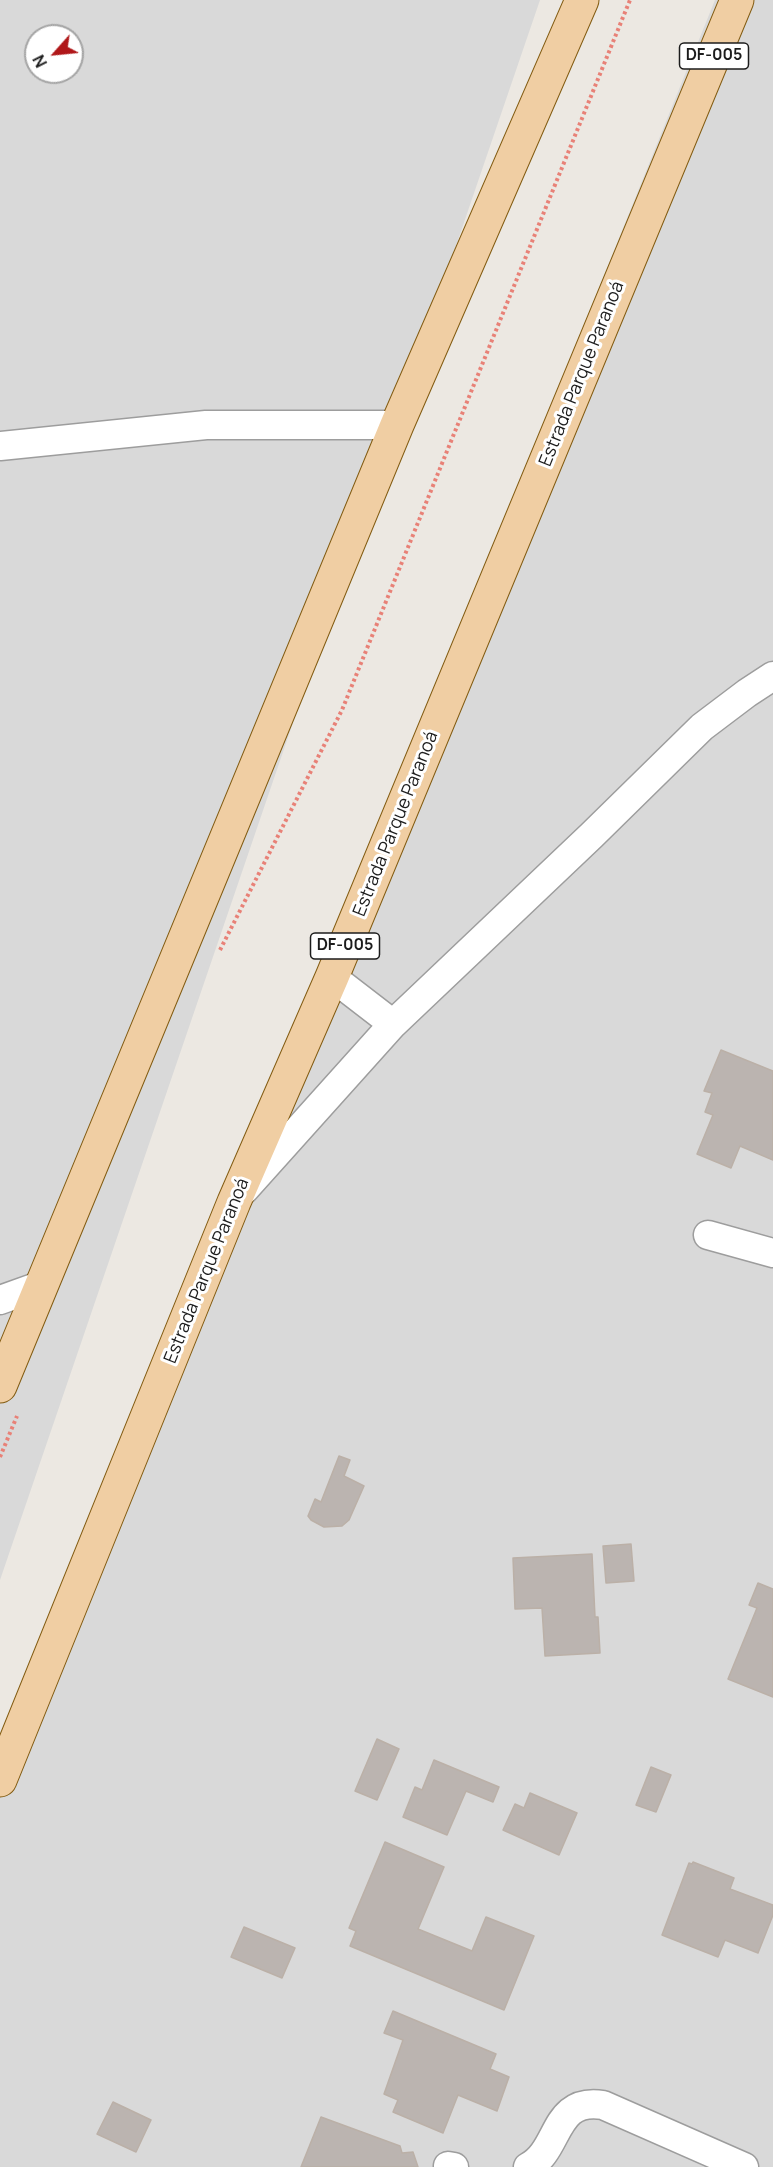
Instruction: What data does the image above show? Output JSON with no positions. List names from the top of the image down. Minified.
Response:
{"streets":{"main road":["DF-005","Estrada Parque Paranoá"]},"north":"bottom left"}
